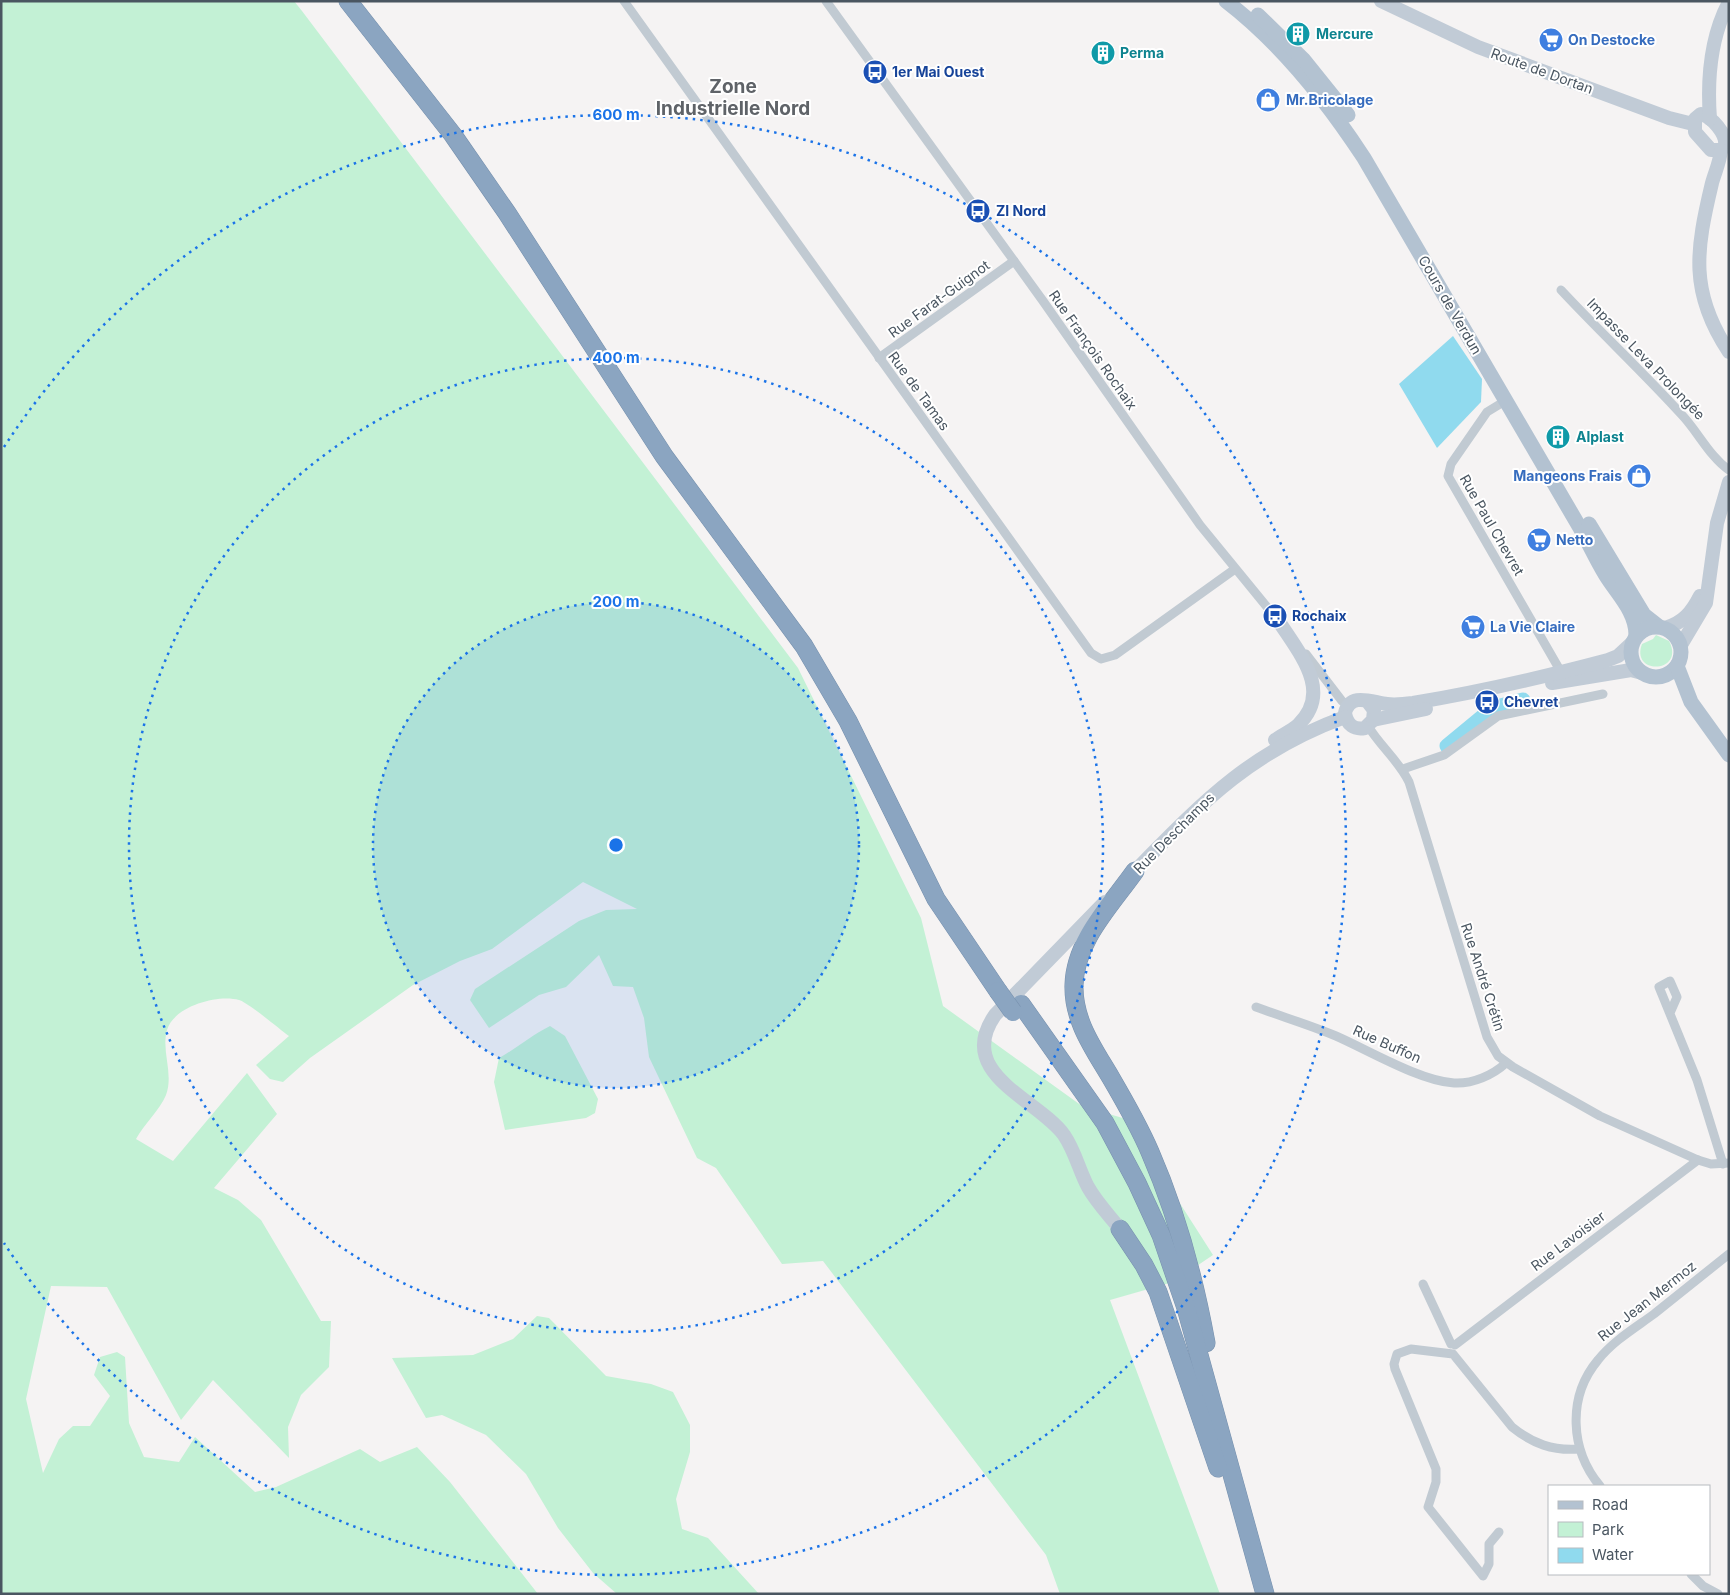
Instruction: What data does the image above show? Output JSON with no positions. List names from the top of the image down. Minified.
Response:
{"streets":{"main road":["Route de Dortan","Cours de Verdun","Rue Deschamps"],"street":["Rue Farat-Guignot","Rue François Rochaix","Impasse Leva Prolongée","Rue de Tamas","Rue Paul Chevret","Rue André Crétin","Rue Buffon","Rue Lavoisier","Rue Jean Mermoz"]},"crossings":[["Rue Farat-Guignot","Rue François Rochaix"],["Rue Farat-Guignot","Rue de Tamas"],["Cours de Verdun","Rue Paul Chevret"],["Rue François Rochaix","Rue de Tamas"],["Rue François Rochaix","Rue Deschamps"],["Rue François Rochaix","Rue André Crétin"],["Rue Deschamps","Rue André Crétin"],["Rue André Crétin","Rue Buffon"],["Rue André Crétin","Rue Lavoisier"]],"districts":["Zone Industrielle Nord"],"places":{"building":["Mercure","Perma","Alplast"],"supermarket":["On Destocke","Netto","La Vie Claire"],"bus stop":["1er Mai Ouest","ZI Nord","Rochaix","Chevret"],"shop":["Mr.Bricolage","Mangeons Frais"]},"legend":["Road","Park","Water"],"rings":["600 m","400 m","200 m"]}
